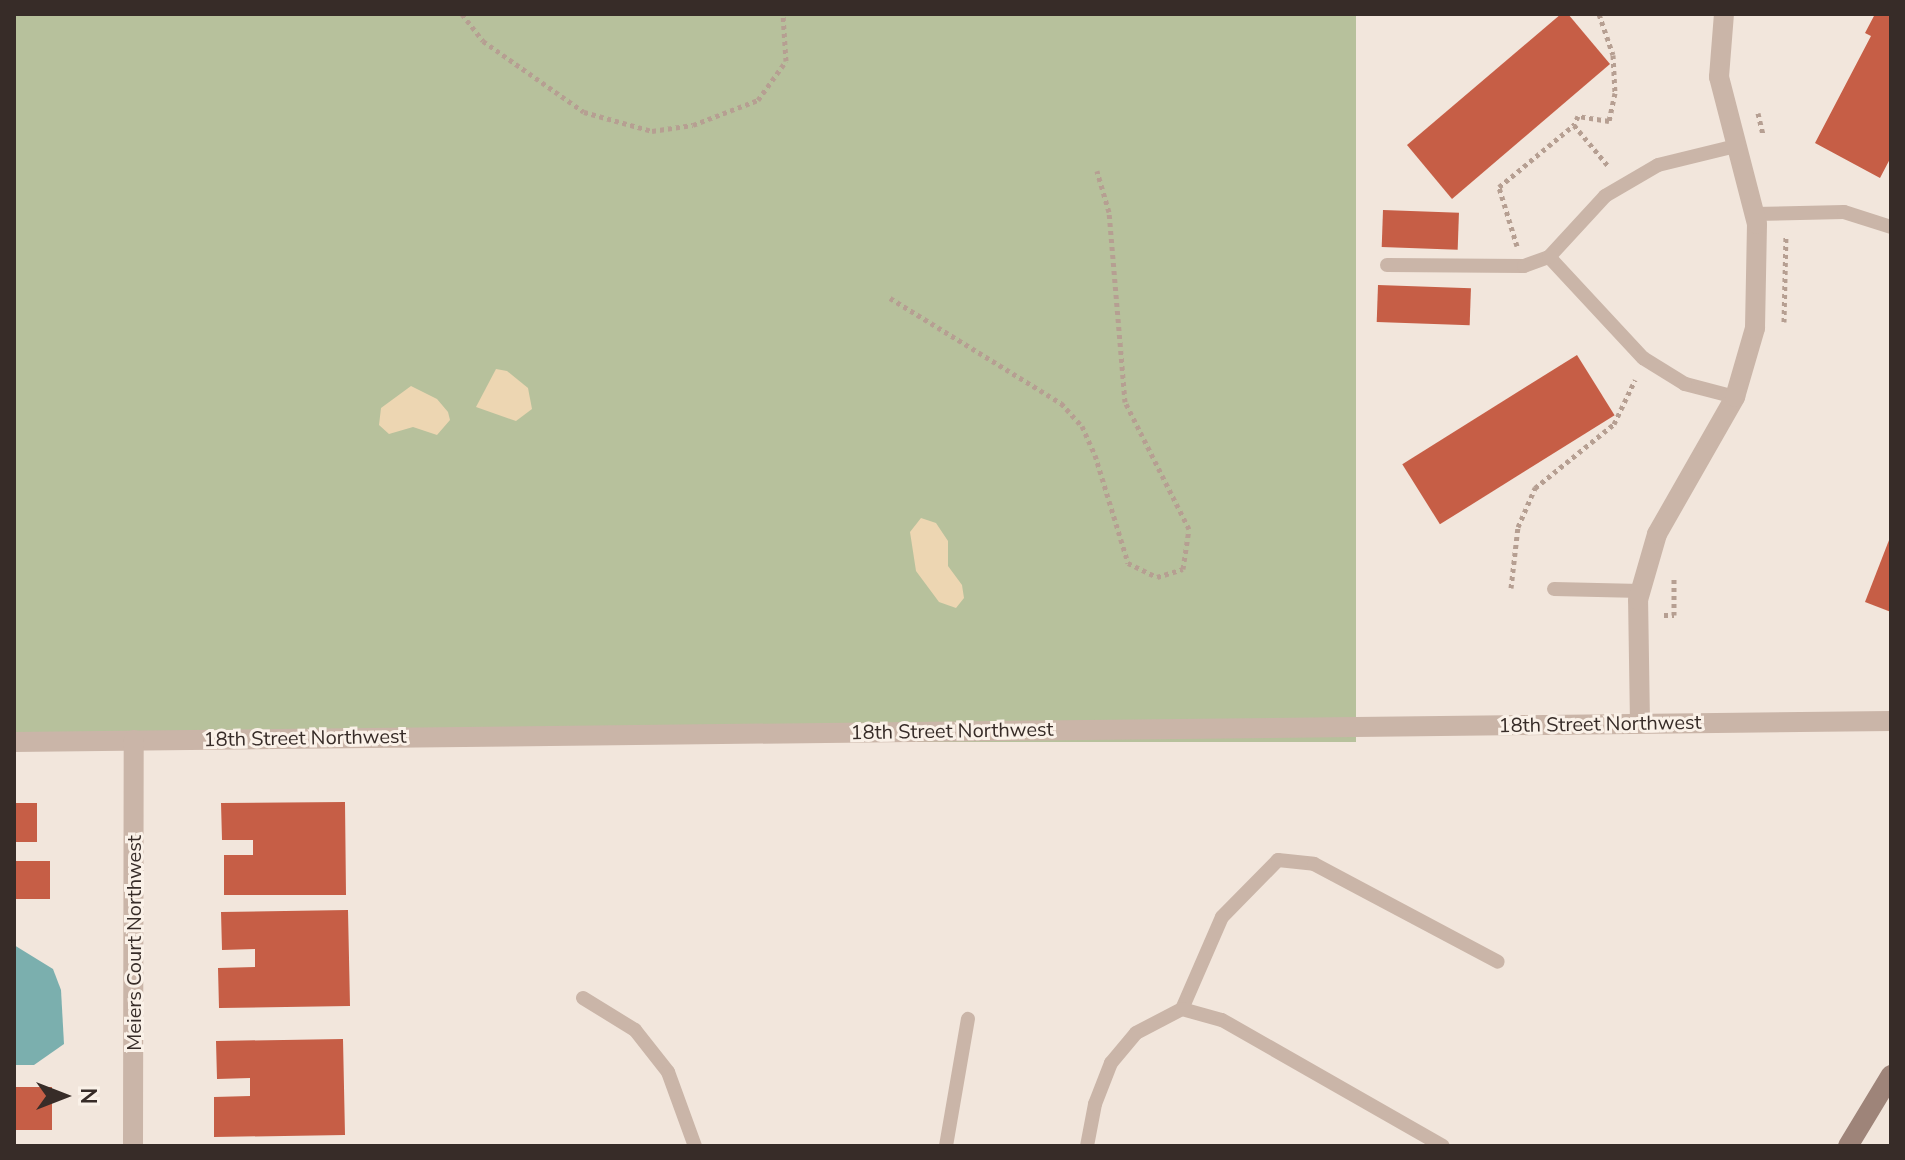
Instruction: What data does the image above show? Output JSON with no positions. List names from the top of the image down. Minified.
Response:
{"streets":{"street":["18th Street Northwest","Meiers Court Northwest"]},"crossings":[["18th Street Northwest","Meiers Court Northwest"]],"north":"right"}
